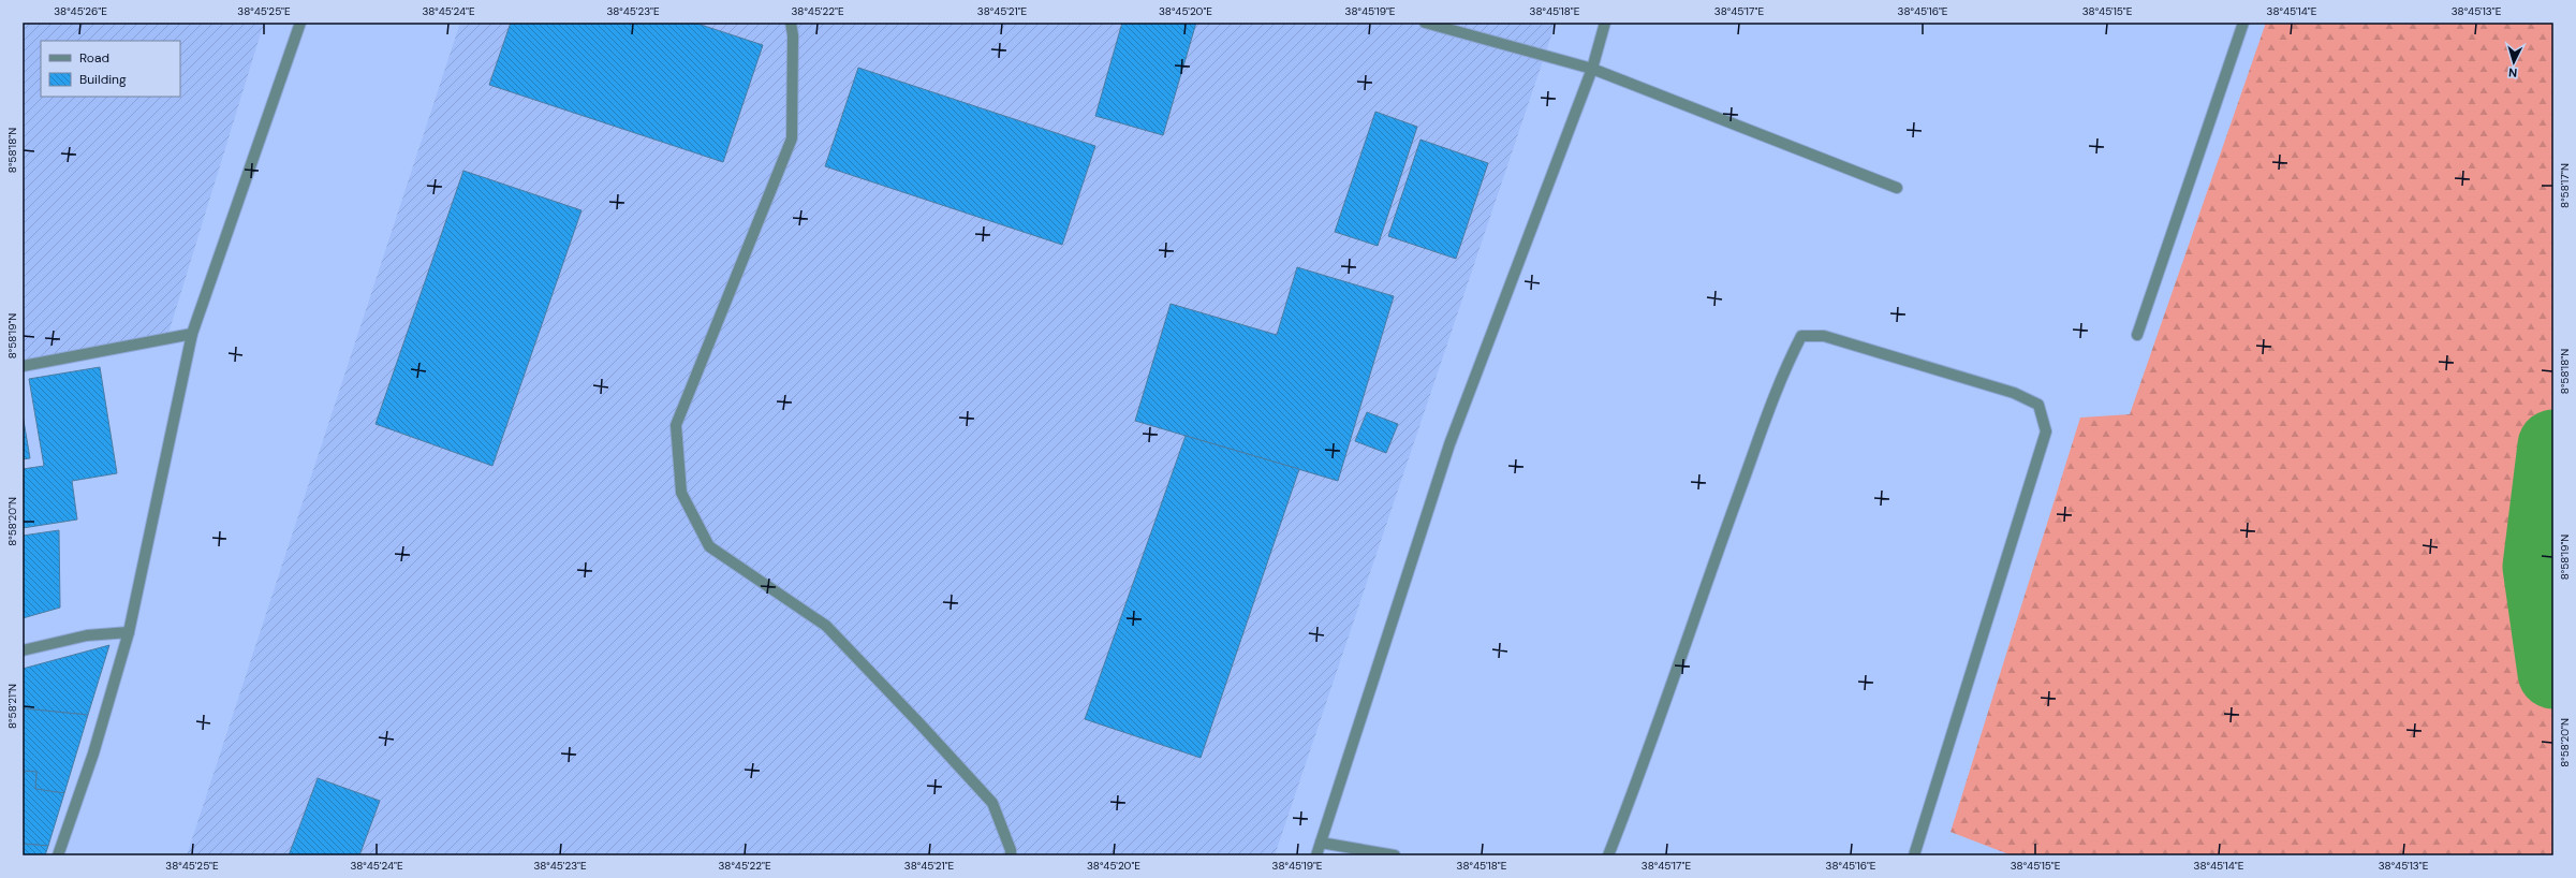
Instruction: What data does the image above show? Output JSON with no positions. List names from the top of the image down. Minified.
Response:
{"legend":["Road","Building"],"north":"bottom","coordinates":["38°45'26\"E","38°45'25\"E","38°45'24\"E","38°45'23\"E","38°45'22\"E","38°45'21\"E","38°45'20\"E","38°45'19\"E","38°45'18\"E","38°45'17\"E","38°45'16\"E","38°45'15\"E","38°45'14\"E","38°45'13\"E","8°58'18\"N","8°58'17\"N","8°58'19\"N","8°58'20\"N","8°58'21\"N"]}
